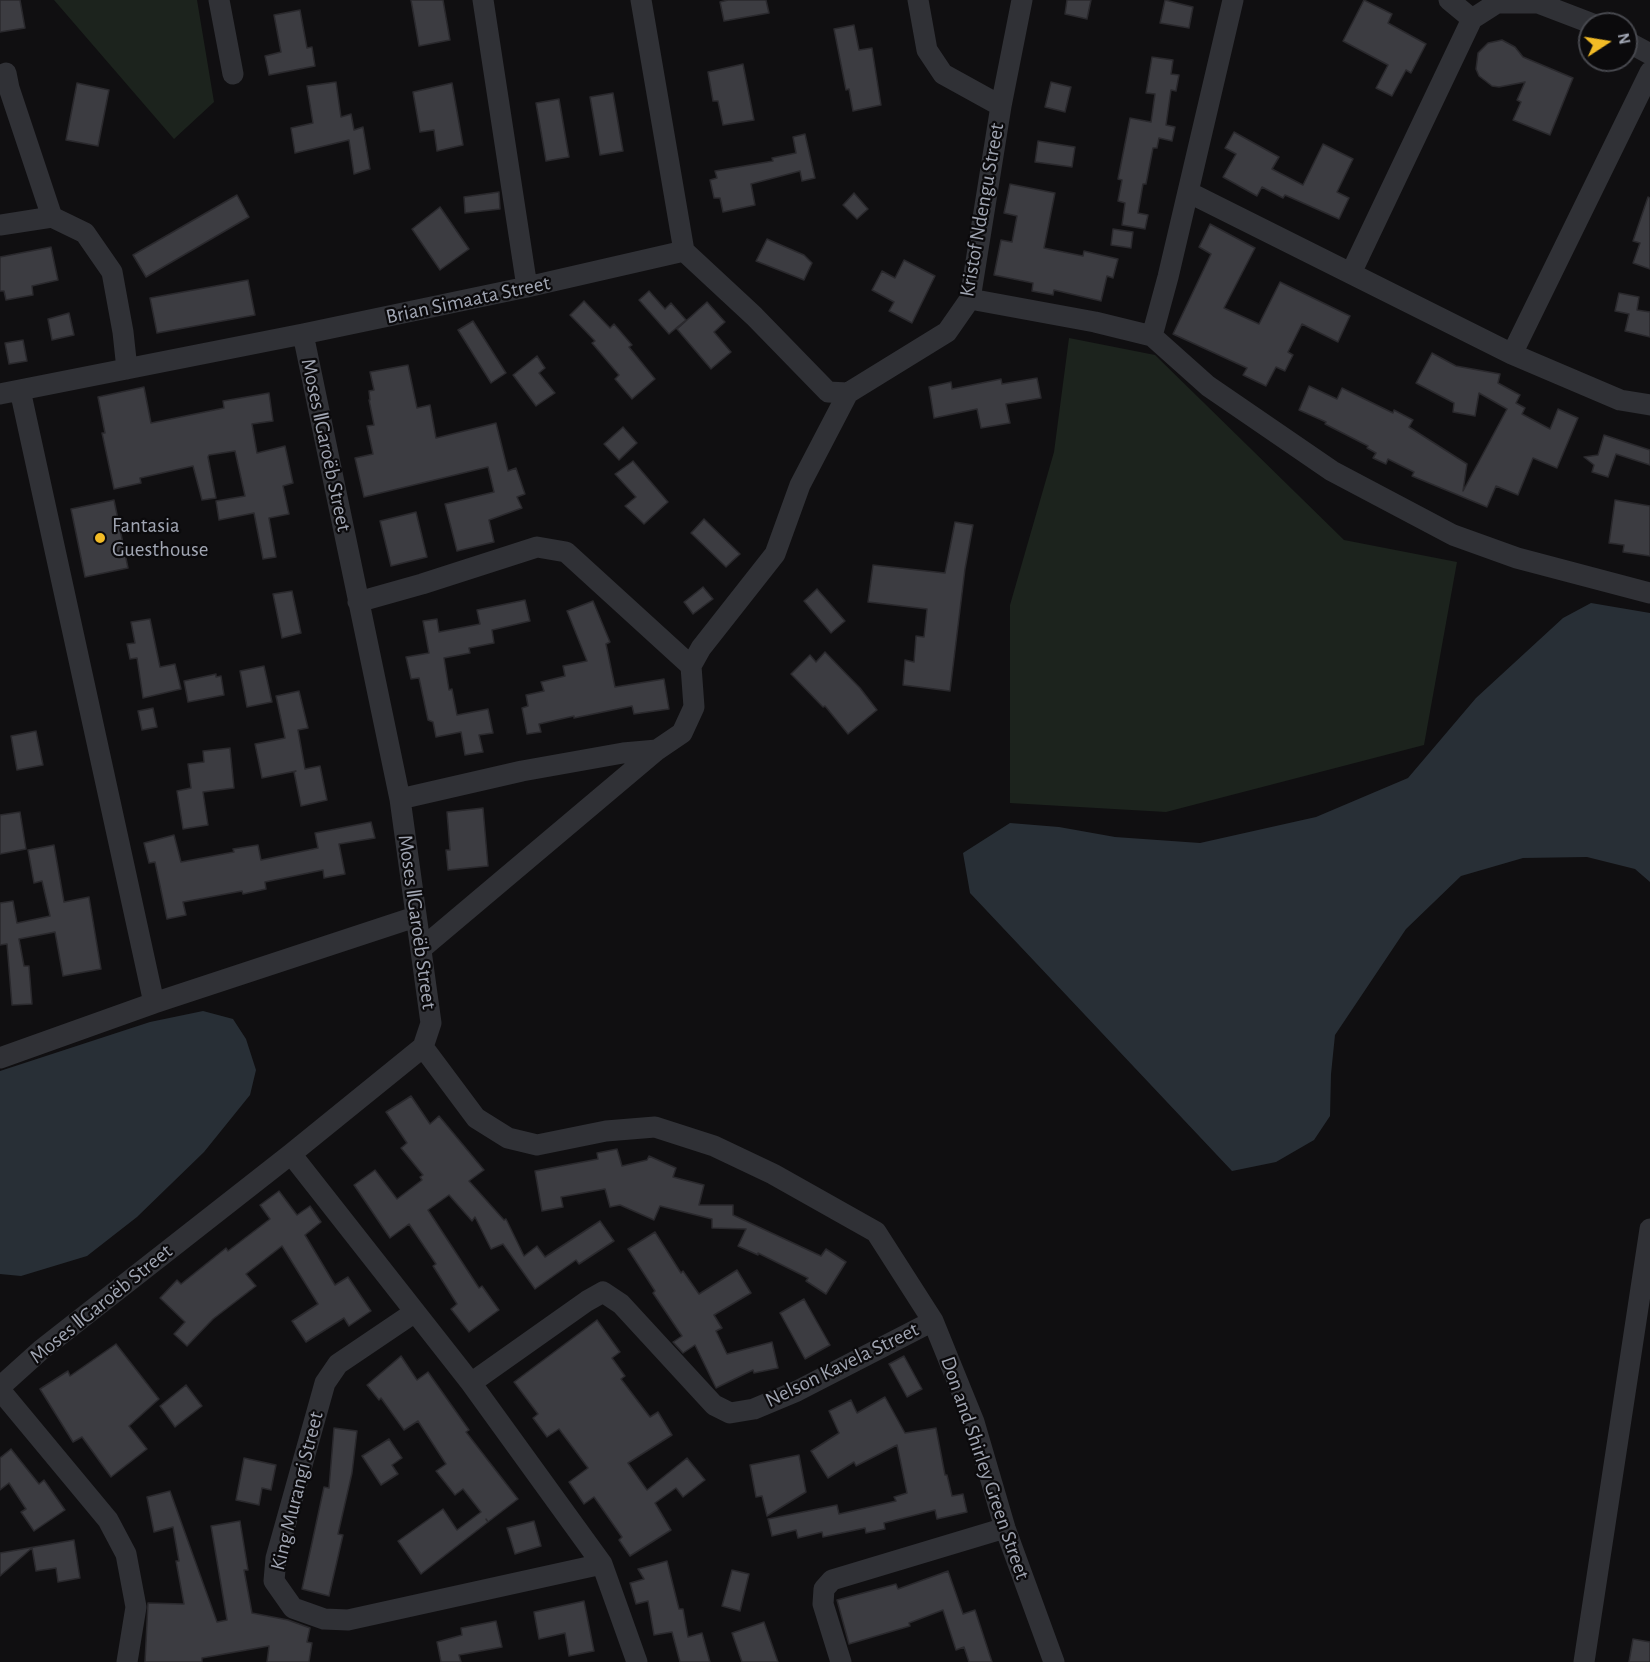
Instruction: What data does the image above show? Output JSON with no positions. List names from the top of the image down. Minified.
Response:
{"streets":{"street":["Kristof Ndengu Street","Brian Simaata Street","Moses ǁGaroëb Street","Nelson Kavela Street","Don and Shirley Green Street","King Murangi Street"]},"crossings":[["Brian Simaata Street","Moses ǁGaroëb Street"],["Moses ǁGaroëb Street","Don and Shirley Green Street"],["Nelson Kavela Street","Don and Shirley Green Street"]],"places":["Fantasia Guesthouse"],"north":"right"}
